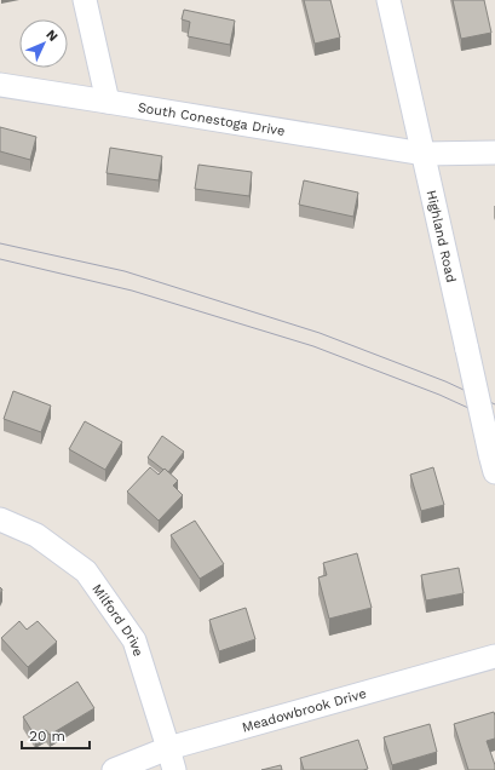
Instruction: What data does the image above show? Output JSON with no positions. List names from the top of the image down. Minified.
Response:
{"streets":{"street":["South Conestoga Drive","Highland Road","Milford Drive","Meadowbrook Drive"]},"crossings":[["South Conestoga Drive","Highland Road"],["Milford Drive","Meadowbrook Drive"]],"scale_bar":"20 m","north":"top right"}
